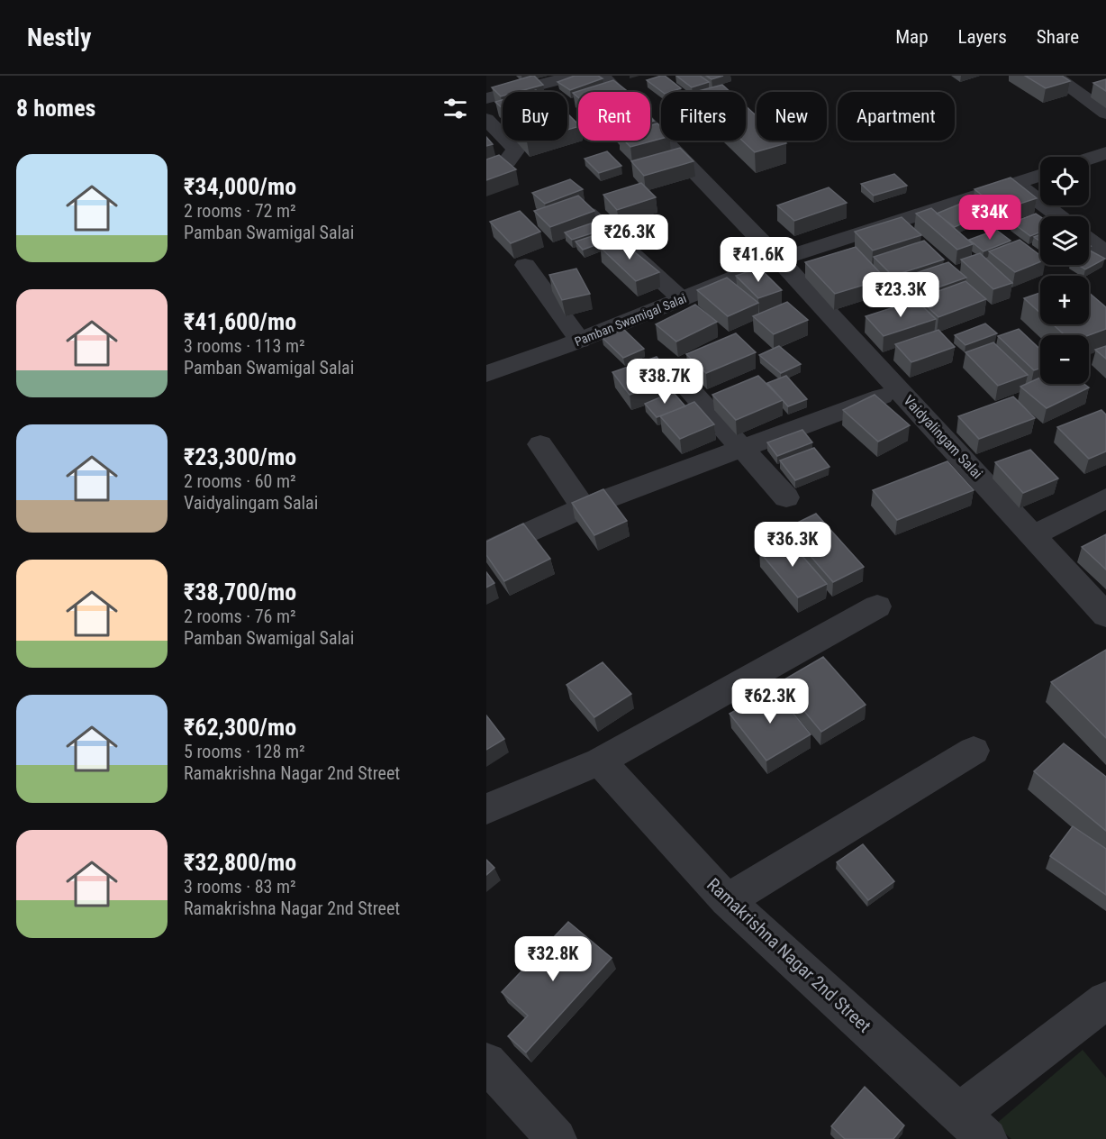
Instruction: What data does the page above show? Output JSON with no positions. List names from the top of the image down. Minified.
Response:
{"streets":{"street":["Pamban Swamigal Salai","Vaidyalingam Salai","Ramakrishna Nagar 2nd Street"]},"crossings":[["Pamban Swamigal Salai","Vaidyalingam Salai"]],"page":{"header":"Nestly","nav":["Map","Layers","Share"],"heading":"8 homes","chip":["Buy","Rent","Filters","New","Apartment"],"list":[{"name":"₹34,000/mo","note":"2 rooms · 72 m² · Pamban Swamigal Salai"},{"name":"₹41,600/mo","note":"3 rooms · 113 m² · Pamban Swamigal Salai"},{"name":"₹23,300/mo","note":"2 rooms · 60 m² · Vaidyalingam Salai"},{"name":"₹38,700/mo","note":"2 rooms · 76 m² · Pamban Swamigal Salai"},{"name":"₹62,300/mo","note":"5 rooms · 128 m² · Ramakrishna Nagar 2nd Street"},{"name":"₹32,800/mo","note":"3 rooms · 83 m² · Ramakrishna Nagar 2nd Street"}],"map_buttons":["+","−"],"price":["₹34K","₹26.3K","₹41.6K","₹23.3K","₹38.7K","₹36.3K","₹62.3K","₹32.8K"]}}
